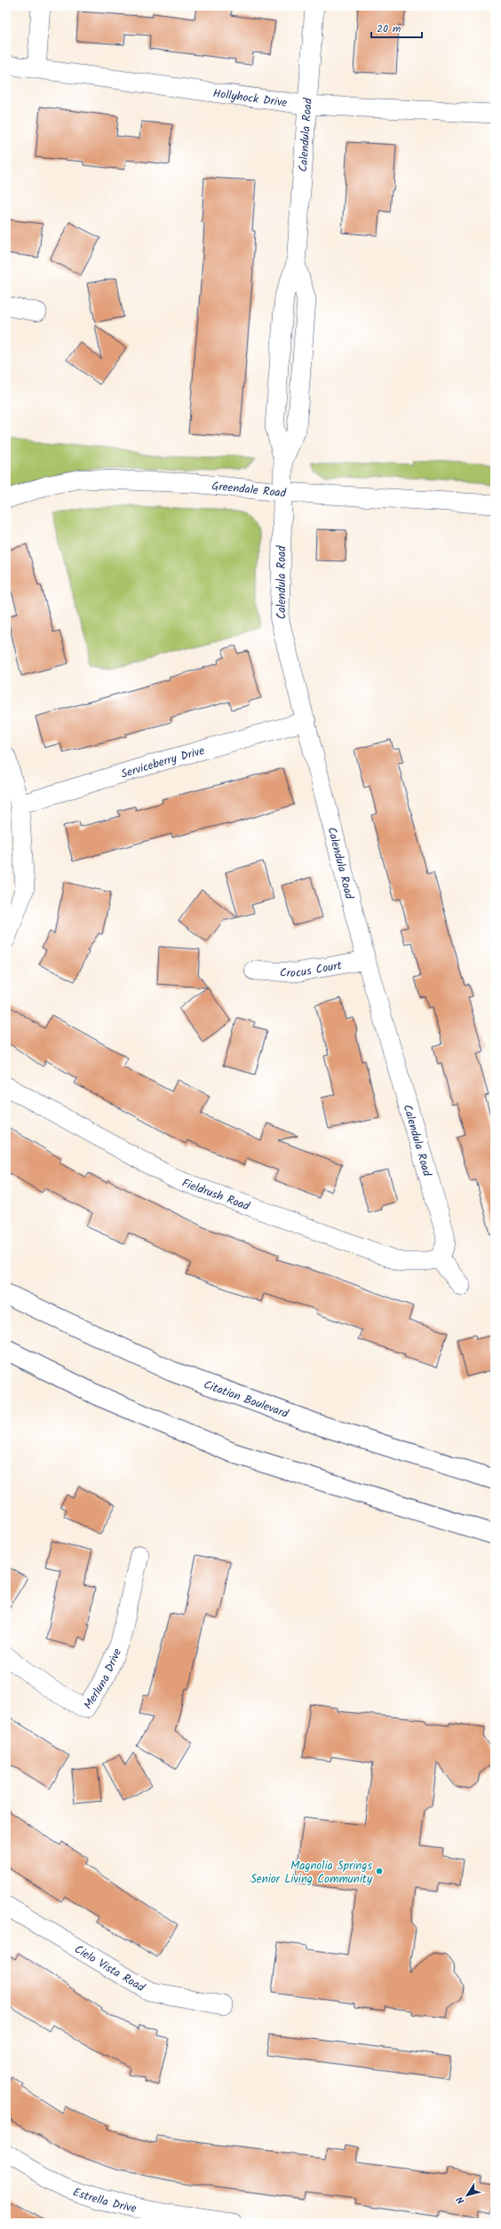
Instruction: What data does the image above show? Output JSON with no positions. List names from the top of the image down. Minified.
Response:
{"streets":{"main road":["Citation Boulevard"],"street":["Hollyhock Drive","Calendula Road","Greendale Road","Serviceberry Drive","Crocus Court","Fieldrush Road","Merluna Drive","Cielo Vista Road","Estrella Drive"]},"crossings":[["Hollyhock Drive","Calendula Road"],["Calendula Road","Greendale Road"],["Calendula Road","Serviceberry Drive"],["Calendula Road","Crocus Court"],["Calendula Road","Fieldrush Road"]],"places":["Magnolia Springs Senior Living Community"],"scale_bar":"20 m","north":"bottom left"}
